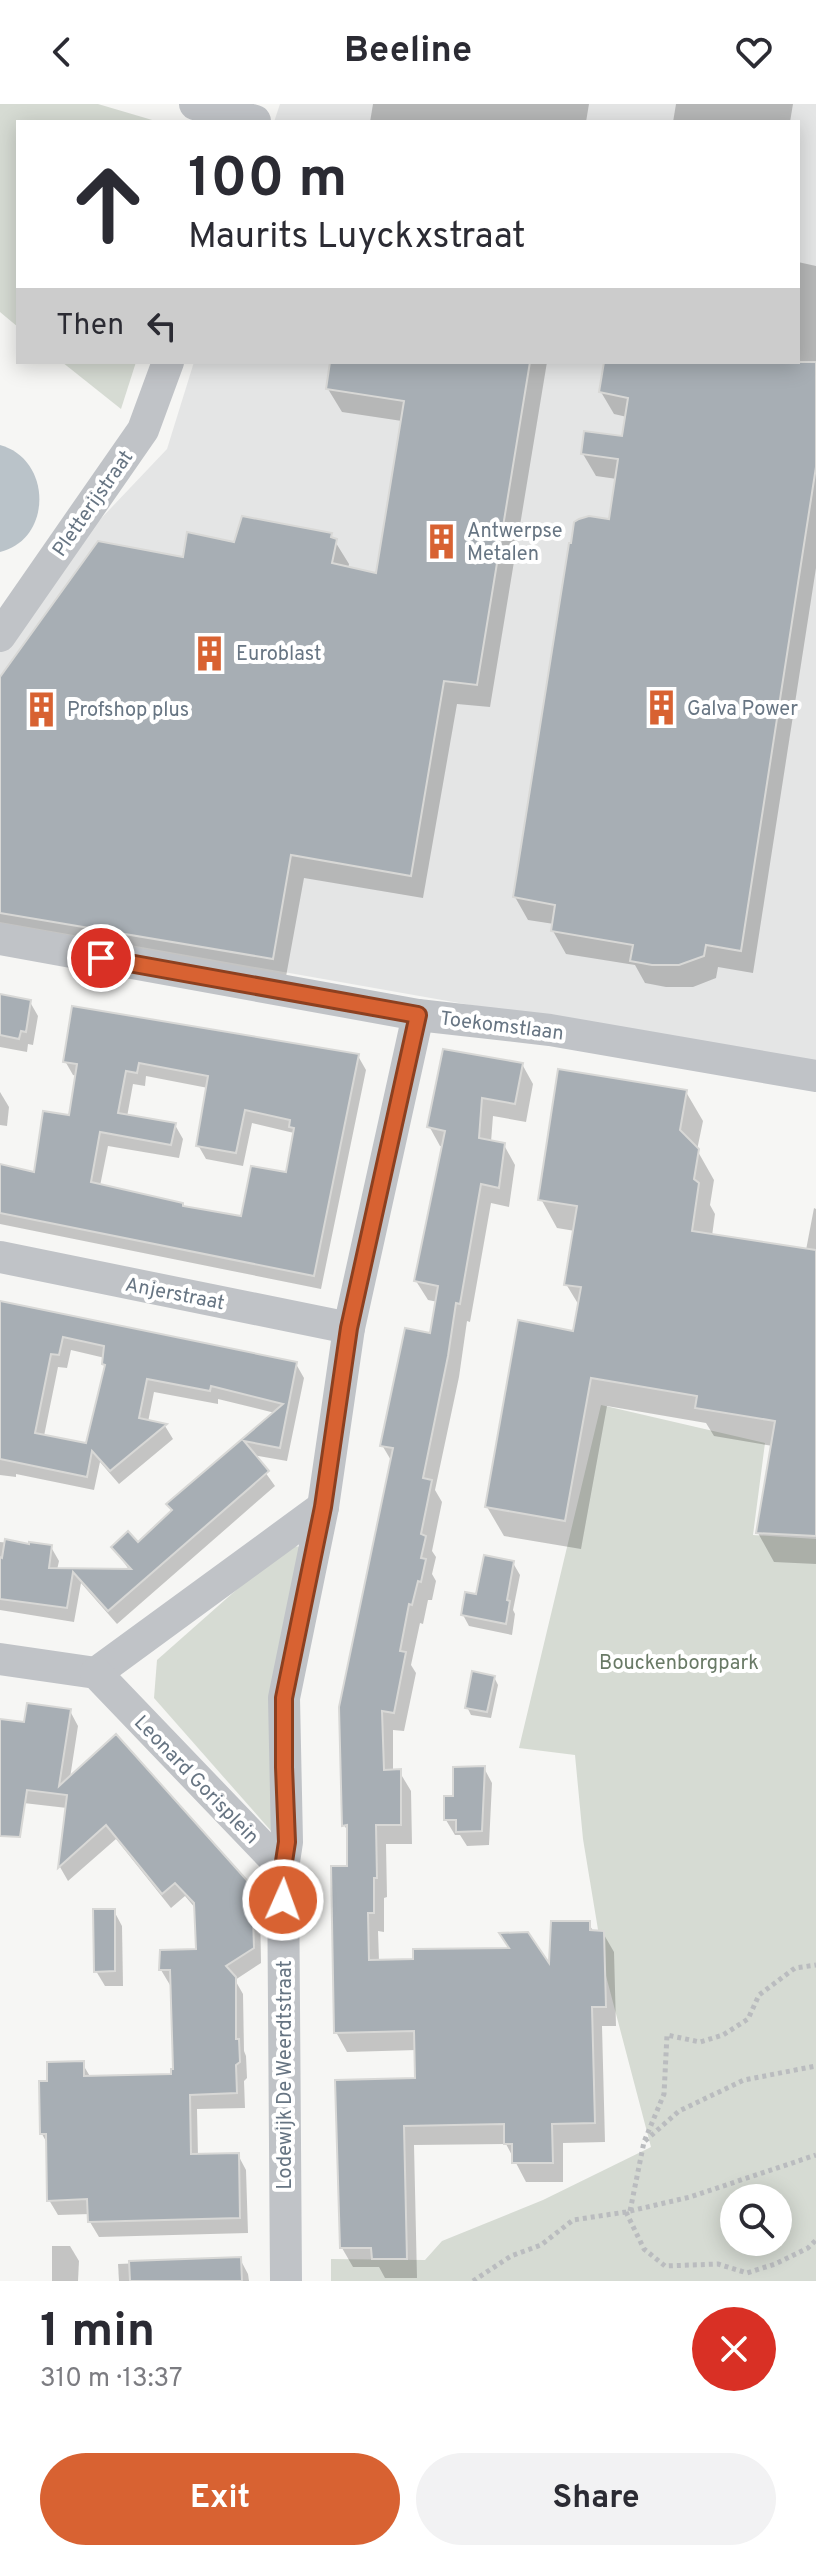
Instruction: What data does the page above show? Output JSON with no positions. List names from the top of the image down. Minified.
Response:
{"streets":{"street":["Pletterijstraat","Toekomstlaan","Anjerstraat","Leonard Gorisplein","Lodewijk De Weerdtstraat"]},"crossings":[["Toekomstlaan","Leonard Gorisplein"],["Anjerstraat","Leonard Gorisplein"],["Leonard Gorisplein","Lodewijk De Weerdtstraat"]],"parks":["Bouckenborgpark"],"places":{"building":["Antwerpse Metalen","Euroblast","Galva Power","Profshop plus"]},"page":{"header":"Beeline","turn":["100 m","Maurits Luyckxstraat"],"then":"Then","heading":["1 min","310 m · 13:37"],"buttons":["Exit","Share"]}}
